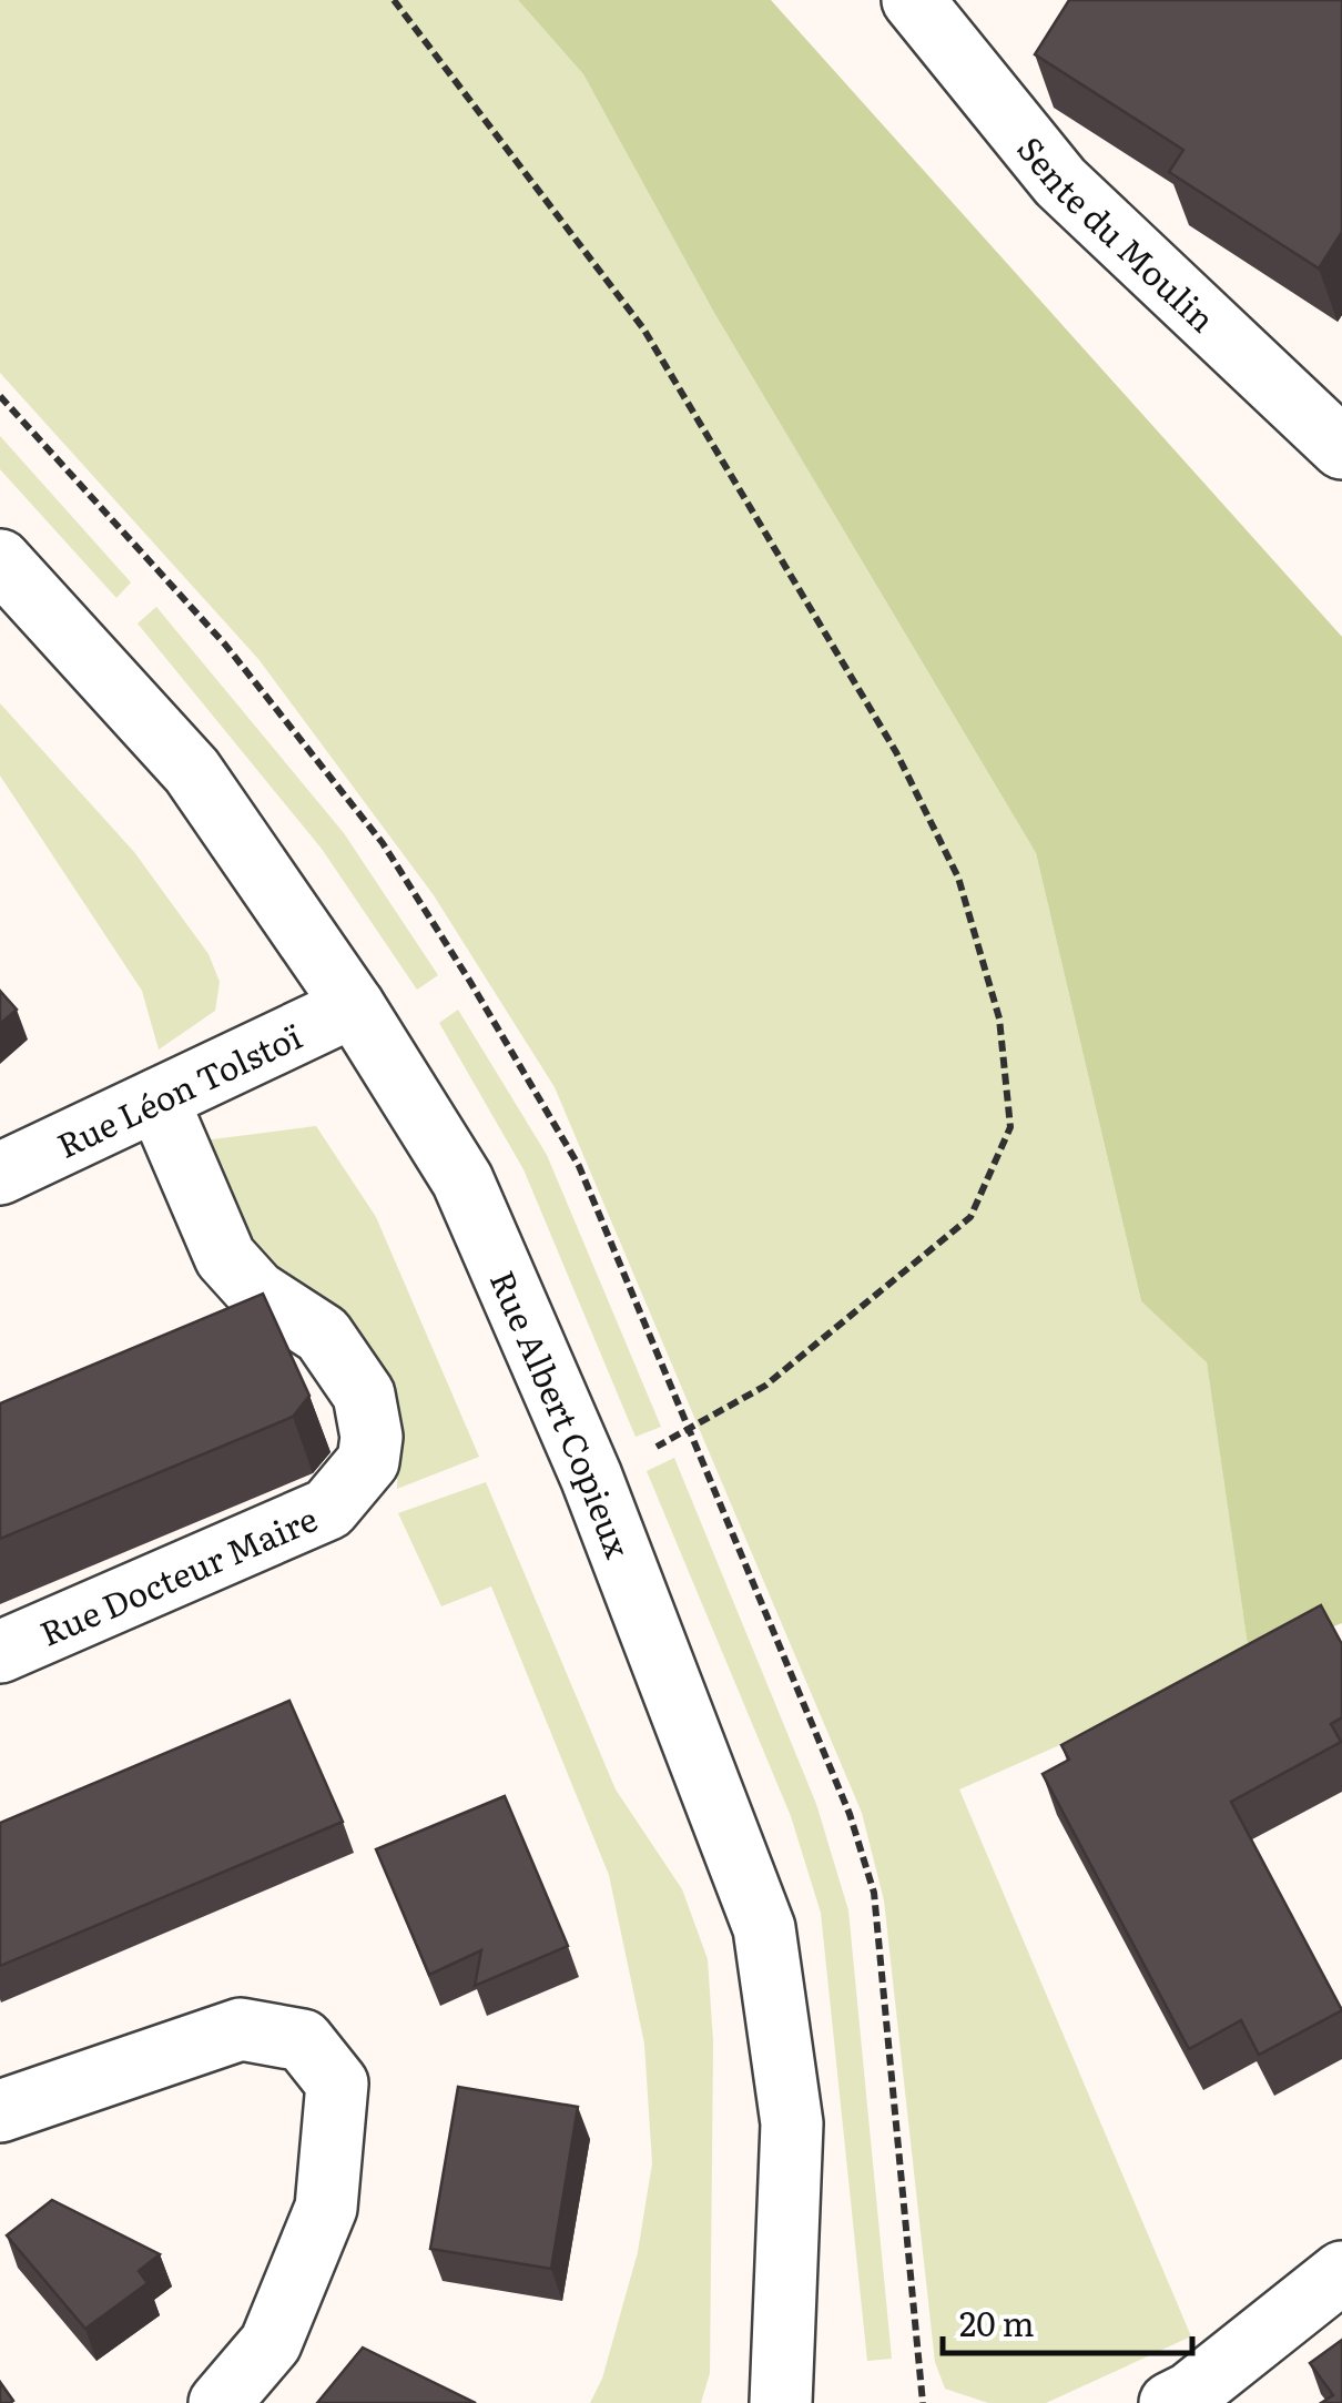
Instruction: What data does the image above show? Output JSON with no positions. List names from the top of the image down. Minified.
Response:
{"streets":{"street":["Sente du Moulin","Rue Léon Tolstoï","Rue Albert Copieux","Rue Docteur Maire"]},"crossings":[["Rue Léon Tolstoï","Rue Albert Copieux"],["Rue Léon Tolstoï","Rue Docteur Maire"]],"scale_bar":"20 m"}
